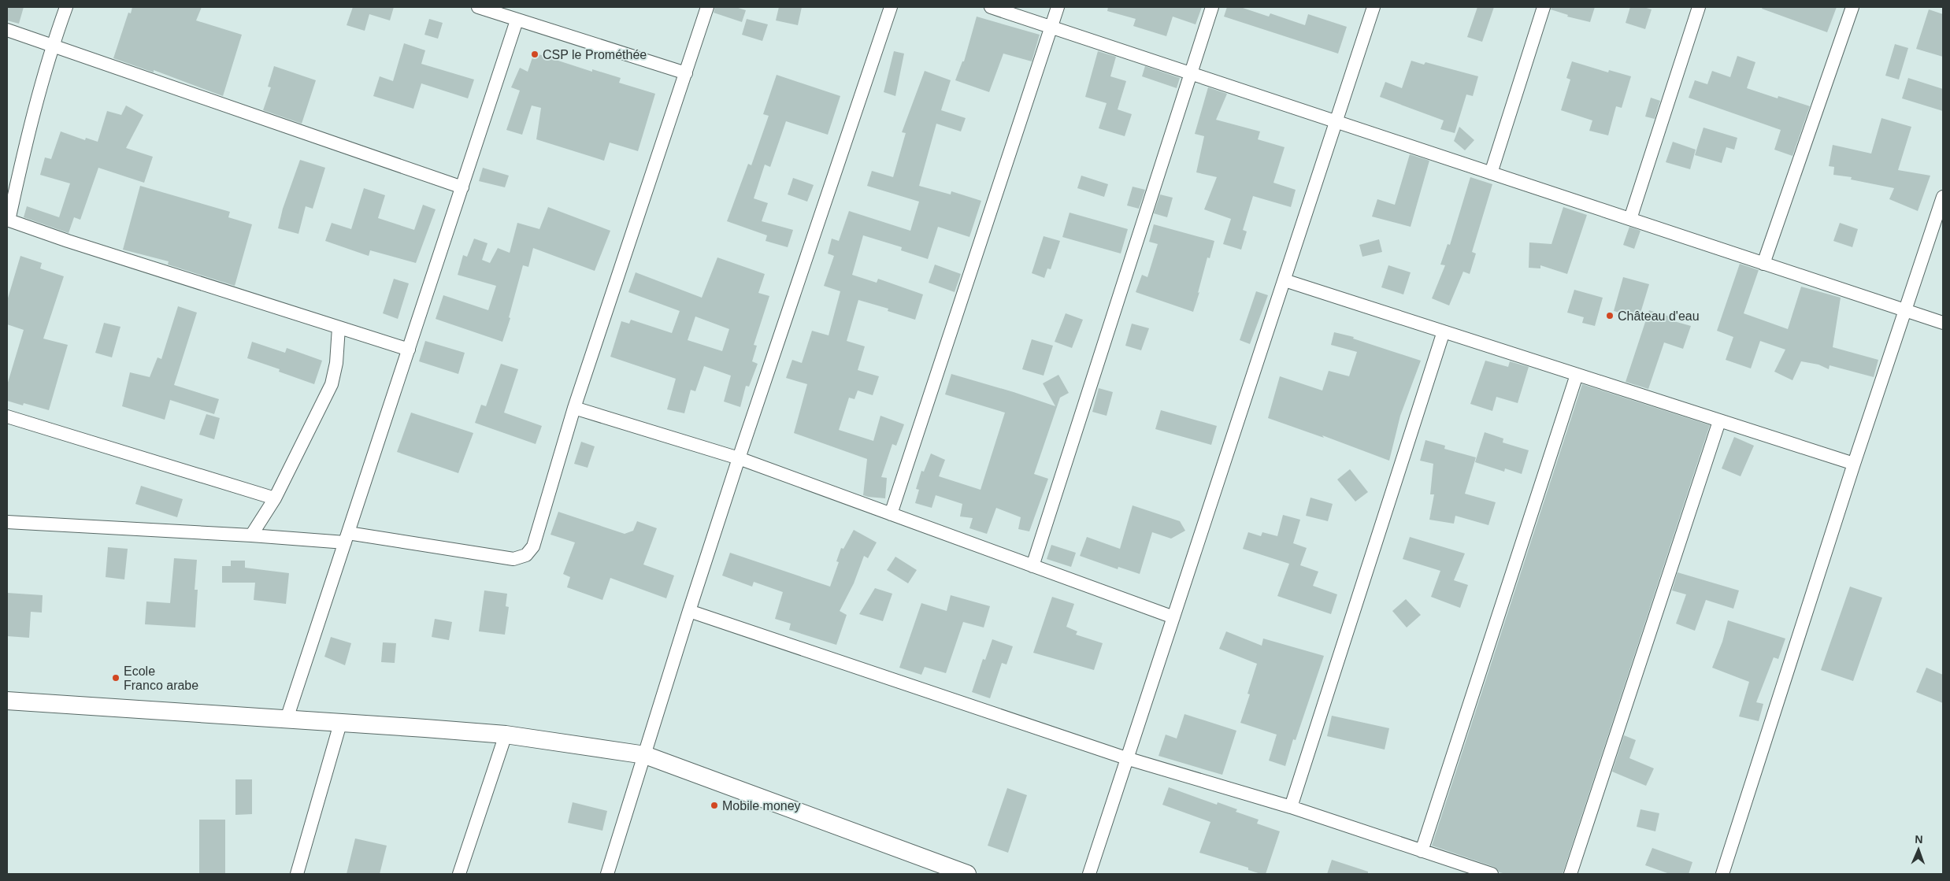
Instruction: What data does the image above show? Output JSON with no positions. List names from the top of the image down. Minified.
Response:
{"places":["CSP le Prométhée","Château d'eau","Ecole Franco arabe","Mobile money"],"north":"top"}
